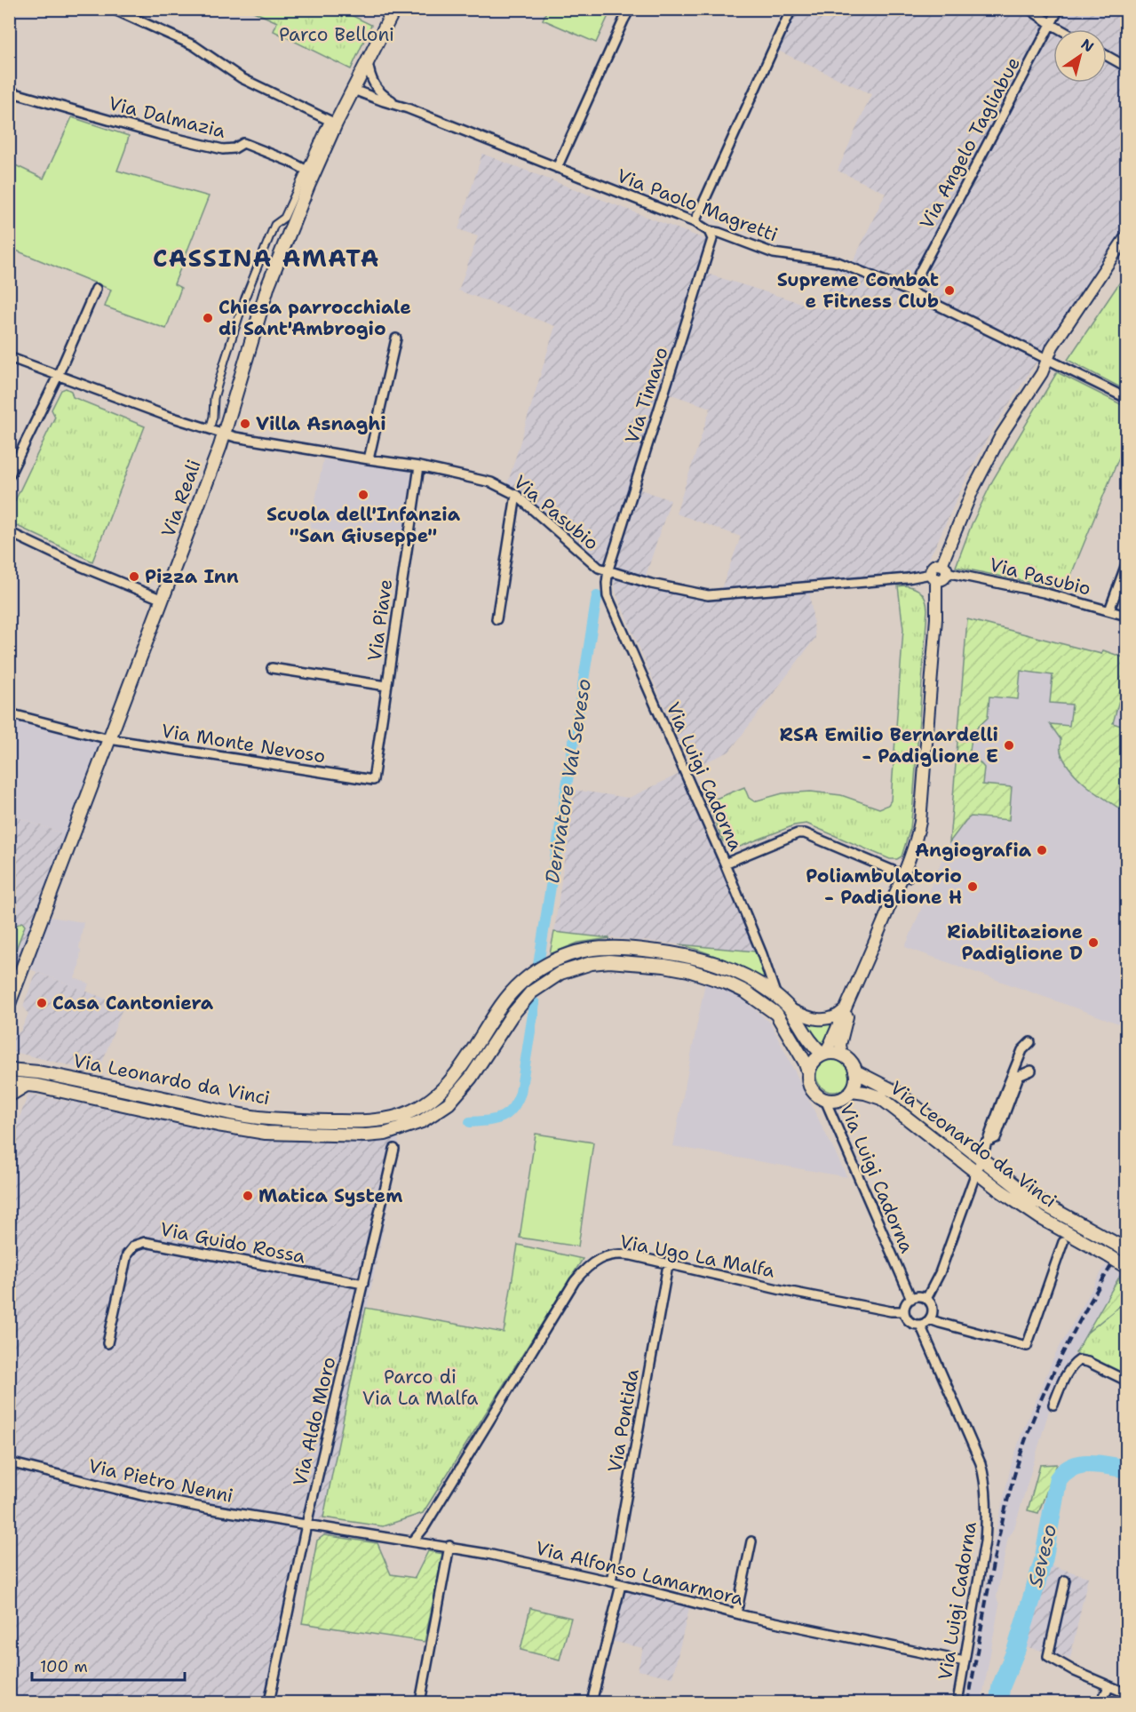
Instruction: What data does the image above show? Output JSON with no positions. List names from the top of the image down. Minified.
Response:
{"streets":{"main road":["Via Reali","Via Leonardo da Vinci"],"street":["Via Dalmazia","Via Angelo Tagliabue","Via Paolo Magretti","Via Timavo","Via Pasubio","Via Piave","Via Monte Nevoso","Via Luigi Cadorna","Via Guido Rossa","Via Ugo La Malfa","Via Pontida","Via Aldo Moro","Via Pietro Nenni","Via Alfonso Lamarmora"]},"crossings":[["Via Dalmazia","Via Reali"],["Via Angelo Tagliabue","Via Paolo Magretti"],["Via Paolo Magretti","Via Timavo"],["Via Paolo Magretti","Via Reali"],["Via Timavo","Via Pasubio"],["Via Timavo","Via Luigi Cadorna"],["Via Reali","Via Pasubio"],["Via Reali","Via Monte Nevoso"],["Via Pasubio","Via Piave"],["Via Pasubio","Via Luigi Cadorna"],["Via Piave","Via Monte Nevoso"],["Via Luigi Cadorna","Via Leonardo da Vinci"],["Via Luigi Cadorna","Via Ugo La Malfa"],["Via Luigi Cadorna","Via Alfonso Lamarmora"],["Via Guido Rossa","Via Aldo Moro"],["Via Ugo La Malfa","Via Pontida"],["Via Ugo La Malfa","Via Alfonso Lamarmora"],["Via Pontida","Via Alfonso Lamarmora"],["Via Aldo Moro","Via Pietro Nenni"],["Via Aldo Moro","Via Alfonso Lamarmora"],["Via Pietro Nenni","Via Alfonso Lamarmora"]],"districts":["CASSINA AMATA"],"water":["Derivatore Val Seveso","Seveso"],"parks":["Parco Belloni","Parco di Via La Malfa"],"places":["Supreme Combat e Fitness Club","Chiesa parrocchiale di Sant'Ambrogio","Villa Asnaghi","Scuola dell'Infanzia \"San Giuseppe\"","Pizza Inn","RSA Emilio Bernardelli - Padiglione E","Angiografia","Poliambulatorio - Padiglione H","Riabilitazione Padiglione D","Casa Cantoniera","Matica System"],"scale_bar":"100 m","north":"top right"}
